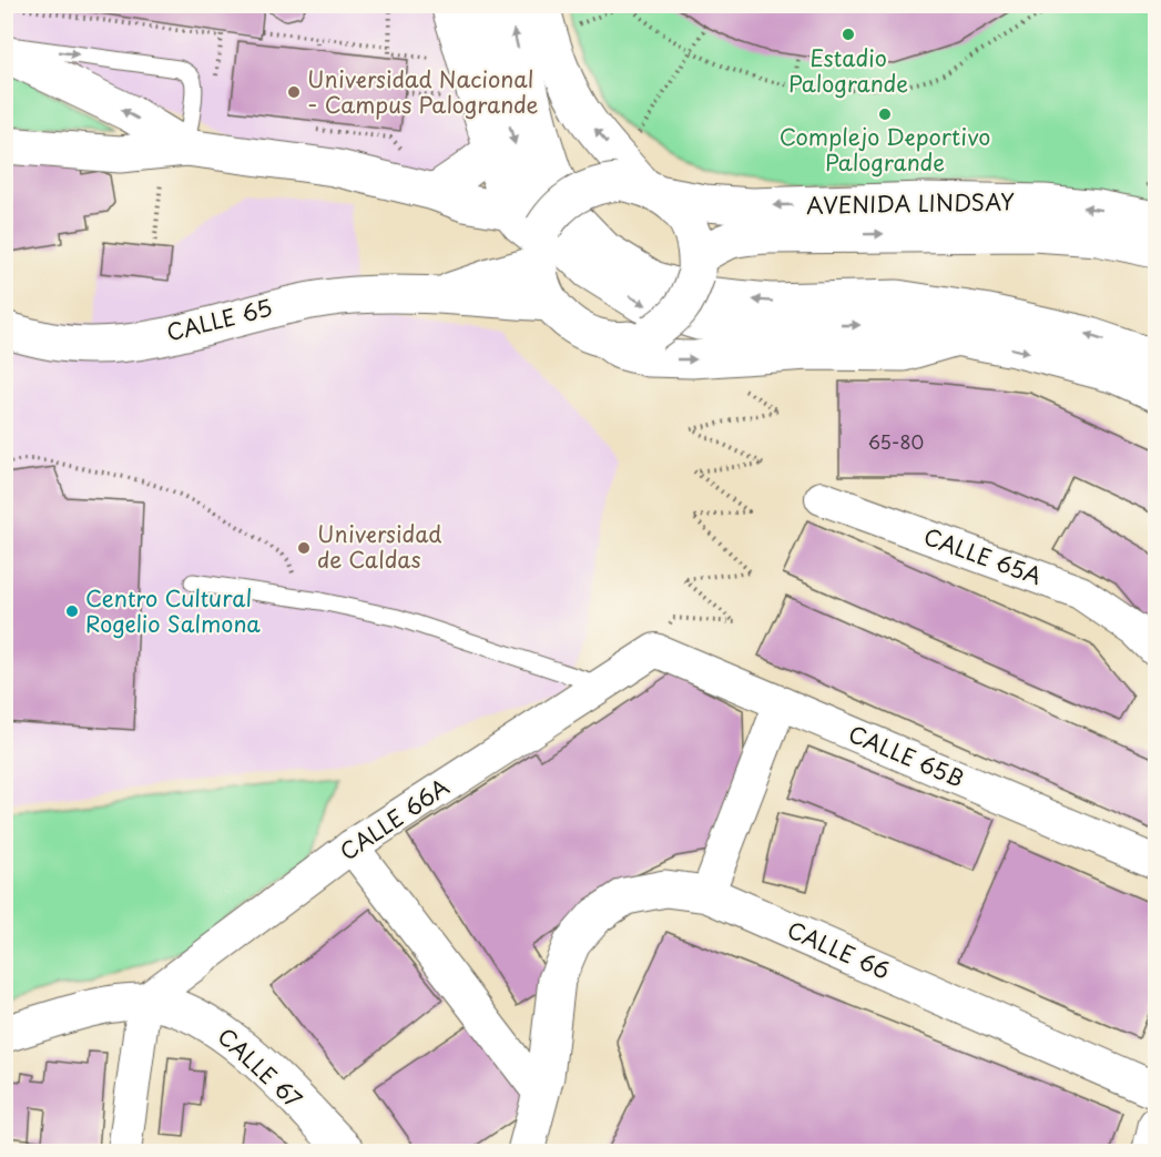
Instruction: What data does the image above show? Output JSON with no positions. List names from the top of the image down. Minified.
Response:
{"streets":{"main road":["AVENIDA LINDSAY","CALLE 65","CALLE 66","CALLE 67"],"street":["CALLE 65A","CALLE 65B","CALLE 66A"]},"crossings":[["CALLE 65B","CALLE 66A"],["CALLE 66A","CALLE 67"]],"places":["Estadio Palogrande","Universidad Nacional - Campus Palogrande","Complejo Deportivo Palogrande","Universidad de Caldas","Centro Cultural Rogelio Salmona"],"house_numbers":["65-80"]}
